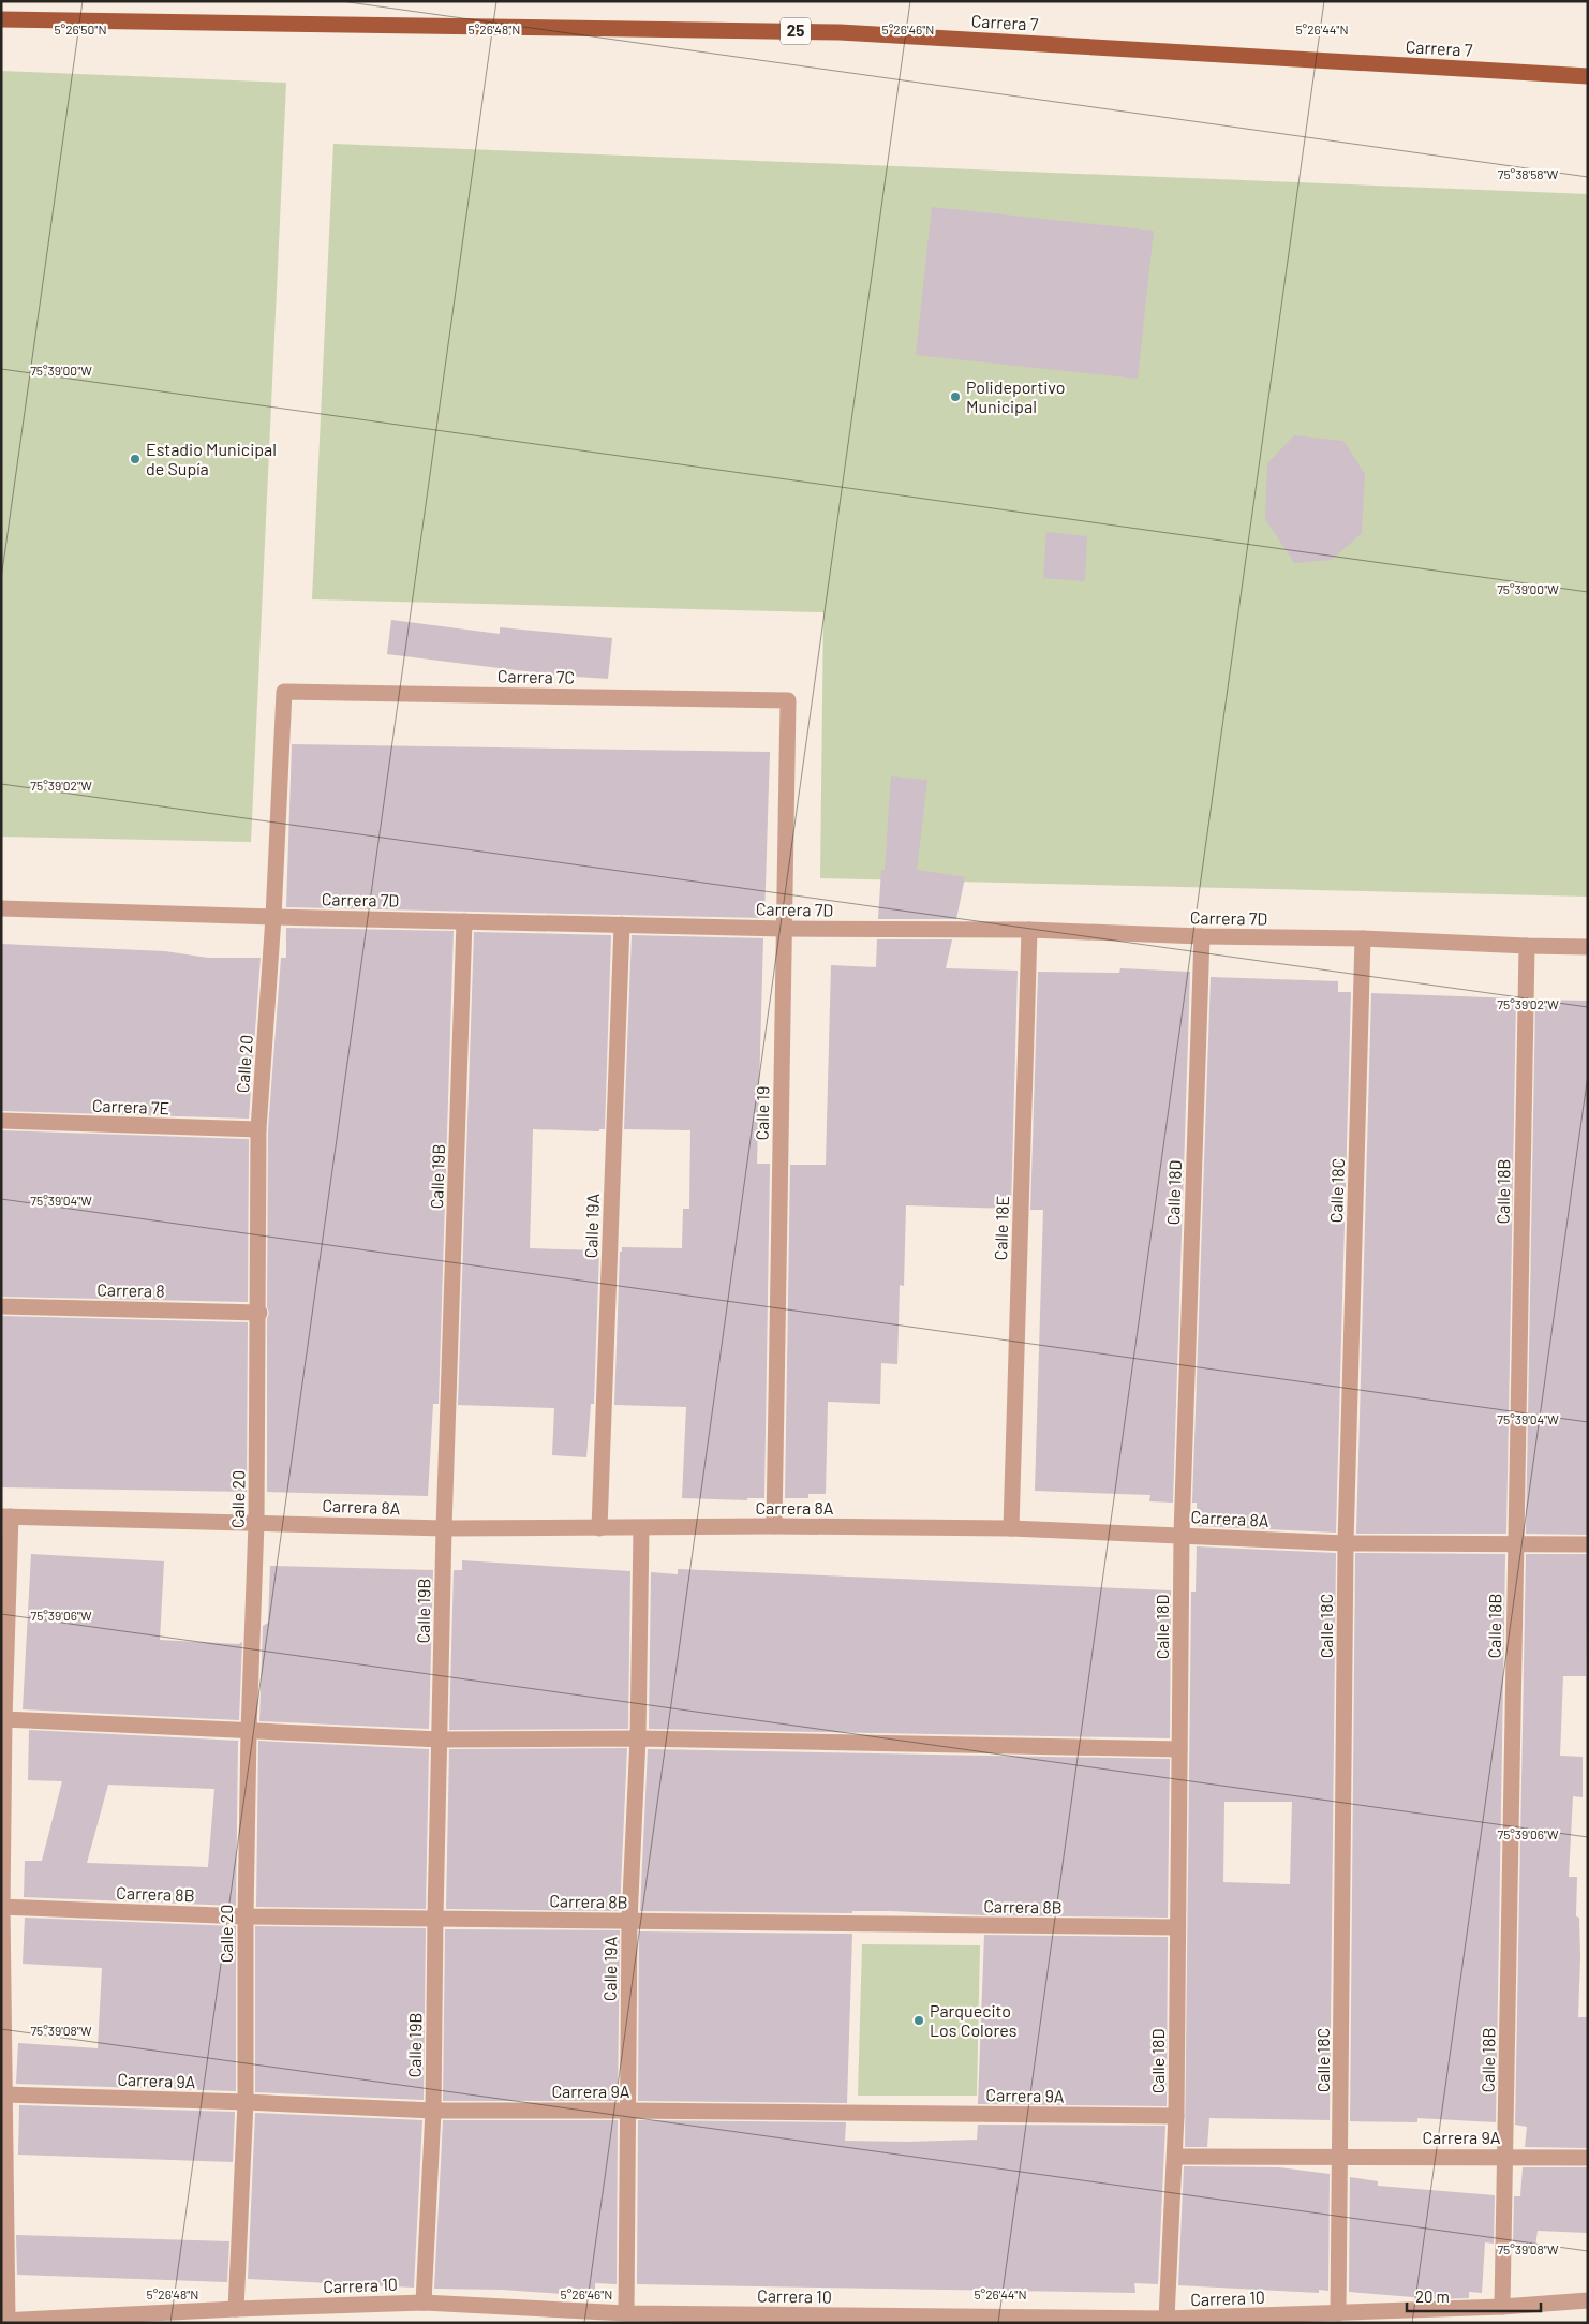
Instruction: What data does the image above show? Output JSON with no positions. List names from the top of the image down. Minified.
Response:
{"streets":{"main road":["Carrera 7","25"],"street":["Carrera 7C","Carrera 7D","Calle 20","Carrera 7E","Calle 19","Calle 19B","Calle 18C","Calle 18B","Calle 18D","Calle 19A","Calle 18E","Carrera 8","Carrera 8A","Carrera 8B","Carrera 9A","Carrera 10"]},"crossings":[["Carrera 7C","Calle 20"],["Carrera 7C","Calle 19"],["Carrera 7D","Calle 20"],["Carrera 7D","Calle 19"],["Carrera 7D","Calle 19B"],["Carrera 7D","Calle 18C"],["Carrera 7D","Calle 18B"],["Carrera 7D","Calle 18D"],["Carrera 7D","Calle 19A"],["Carrera 7D","Calle 18E"],["Calle 20","Carrera 7E"],["Calle 20","Carrera 8"],["Calle 20","Carrera 8A"],["Calle 20","Carrera 8B"],["Calle 20","Carrera 9A"],["Calle 20","Carrera 10"],["Calle 19","Carrera 8A"],["Calle 19B","Carrera 8A"],["Calle 19B","Carrera 8B"],["Calle 19B","Carrera 9A"],["Calle 19B","Carrera 10"],["Calle 18C","Carrera 8A"],["Calle 18C","Carrera 9A"],["Calle 18C","Carrera 10"],["Calle 18B","Carrera 8A"],["Calle 18B","Carrera 9A"],["Calle 18B","Carrera 10"],["Calle 18D","Carrera 8A"],["Calle 18D","Carrera 8B"],["Calle 18D","Carrera 9A"],["Calle 18D","Carrera 10"],["Calle 19A","Carrera 8A"],["Calle 19A","Carrera 8B"],["Calle 19A","Carrera 9A"],["Calle 19A","Carrera 10"],["Calle 18E","Carrera 8A"]],"places":["Polideportivo Municipal","Estadio Municipal de Supía","Parquecito Los Colores"],"scale_bar":"20 m","coordinates":["5°26'50\"N","5°26'48\"N","5°26'46\"N","5°26'44\"N","75°38'58\"W","75°39'00\"W","75°39'02\"W","75°39'04\"W","75°39'06\"W","75°39'08\"W"]}
